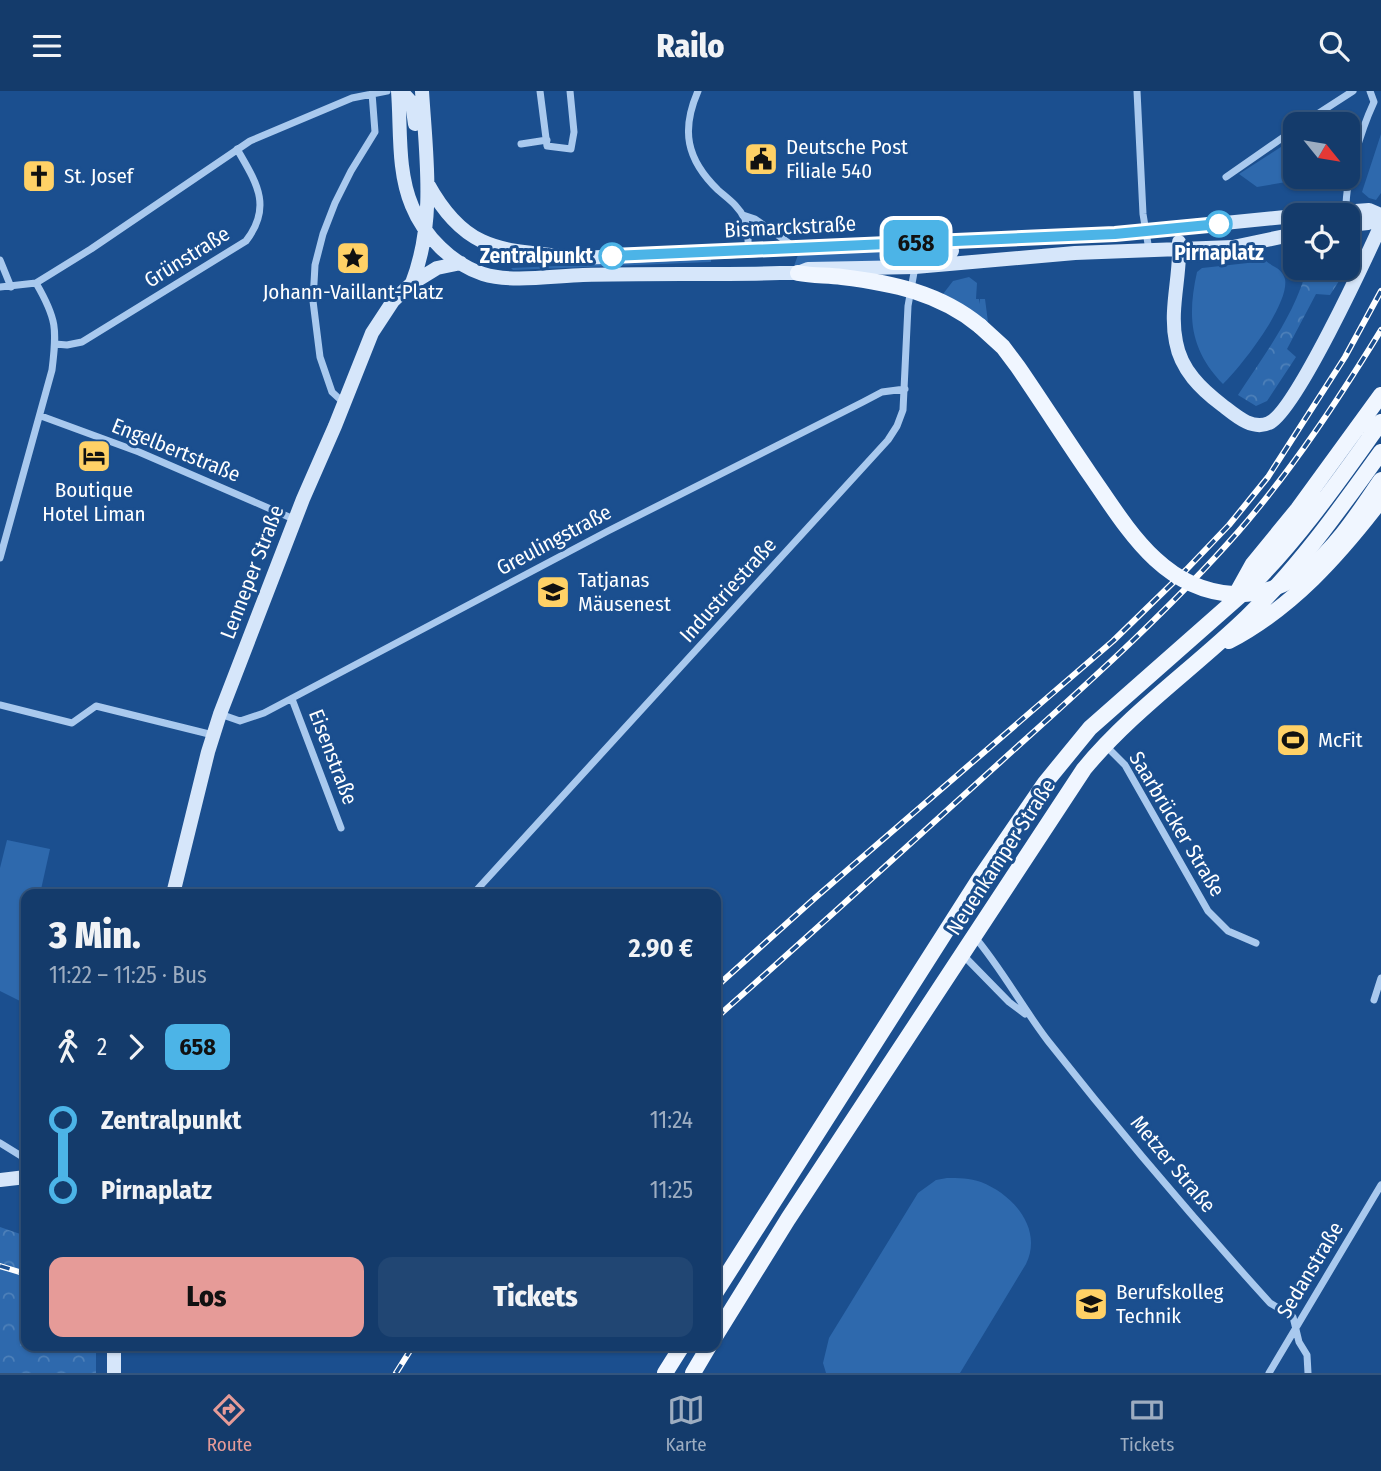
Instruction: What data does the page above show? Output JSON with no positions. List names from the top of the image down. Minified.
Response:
{"streets":{"main road":["Bismarckstraße","Lenneper Straße","Neuenkamper Straße"],"street":["Grünstraße","Engelbertstraße","Greulingstraße","Industriestraße","Eisenstraße","Saarbrücker Straße","Metzer Straße","Sedanstraße"]},"crossings":[["Bismarckstraße","Lenneper Straße"],["Bismarckstraße","Industriestraße"],["Engelbertstraße","Lenneper Straße"],["Greulingstraße","Lenneper Straße"],["Greulingstraße","Industriestraße"],["Greulingstraße","Eisenstraße"],["Saarbrücker Straße","Neuenkamper Straße"],["Neuenkamper Straße","Metzer Straße"],["Metzer Straße","Sedanstraße"]],"places":{"public building":["Deutsche Post Filiale 540"],"church":["St. Josef"],"other":["Pirnaplatz","Zentralpunkt"],"place":["Johann-Vaillant-Platz"],"hotel":["Boutique Hotel Liman"],"school or university":["Tatjanas Mäusenest","Berufskolleg Technik"],"sports":["McFit"]},"lines":["bus line 658"],"north":"bottom right","page":{"header":"Railo","on_map":"658","heading":["3 Min.","11:22 – 11:25 · Bus","2.90 €"],"legs":["2","658"],"list":[{"name":"Zentralpunkt","value":"11:24"},{"name":"Pirnaplatz","value":"11:25"}],"buttons":["Los","Tickets"],"tabs":["Route","Karte","Tickets"]}}
